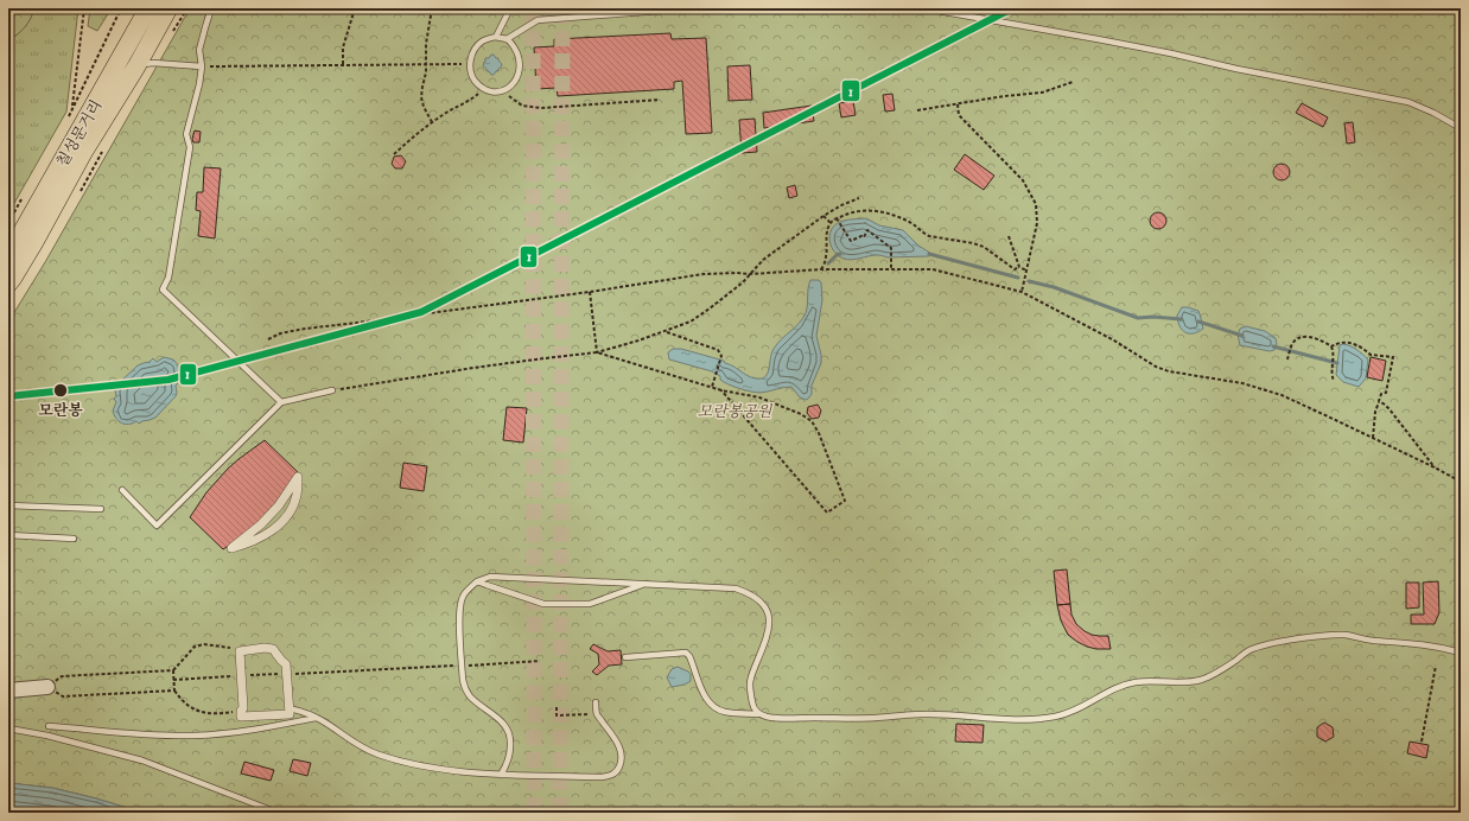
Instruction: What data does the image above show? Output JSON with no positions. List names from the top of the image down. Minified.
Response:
{"streets":{"main road":["칠성문거리"]},"parks":["모란봉공원"],"places":["모란봉"],"lines":["transit line 1"]}
